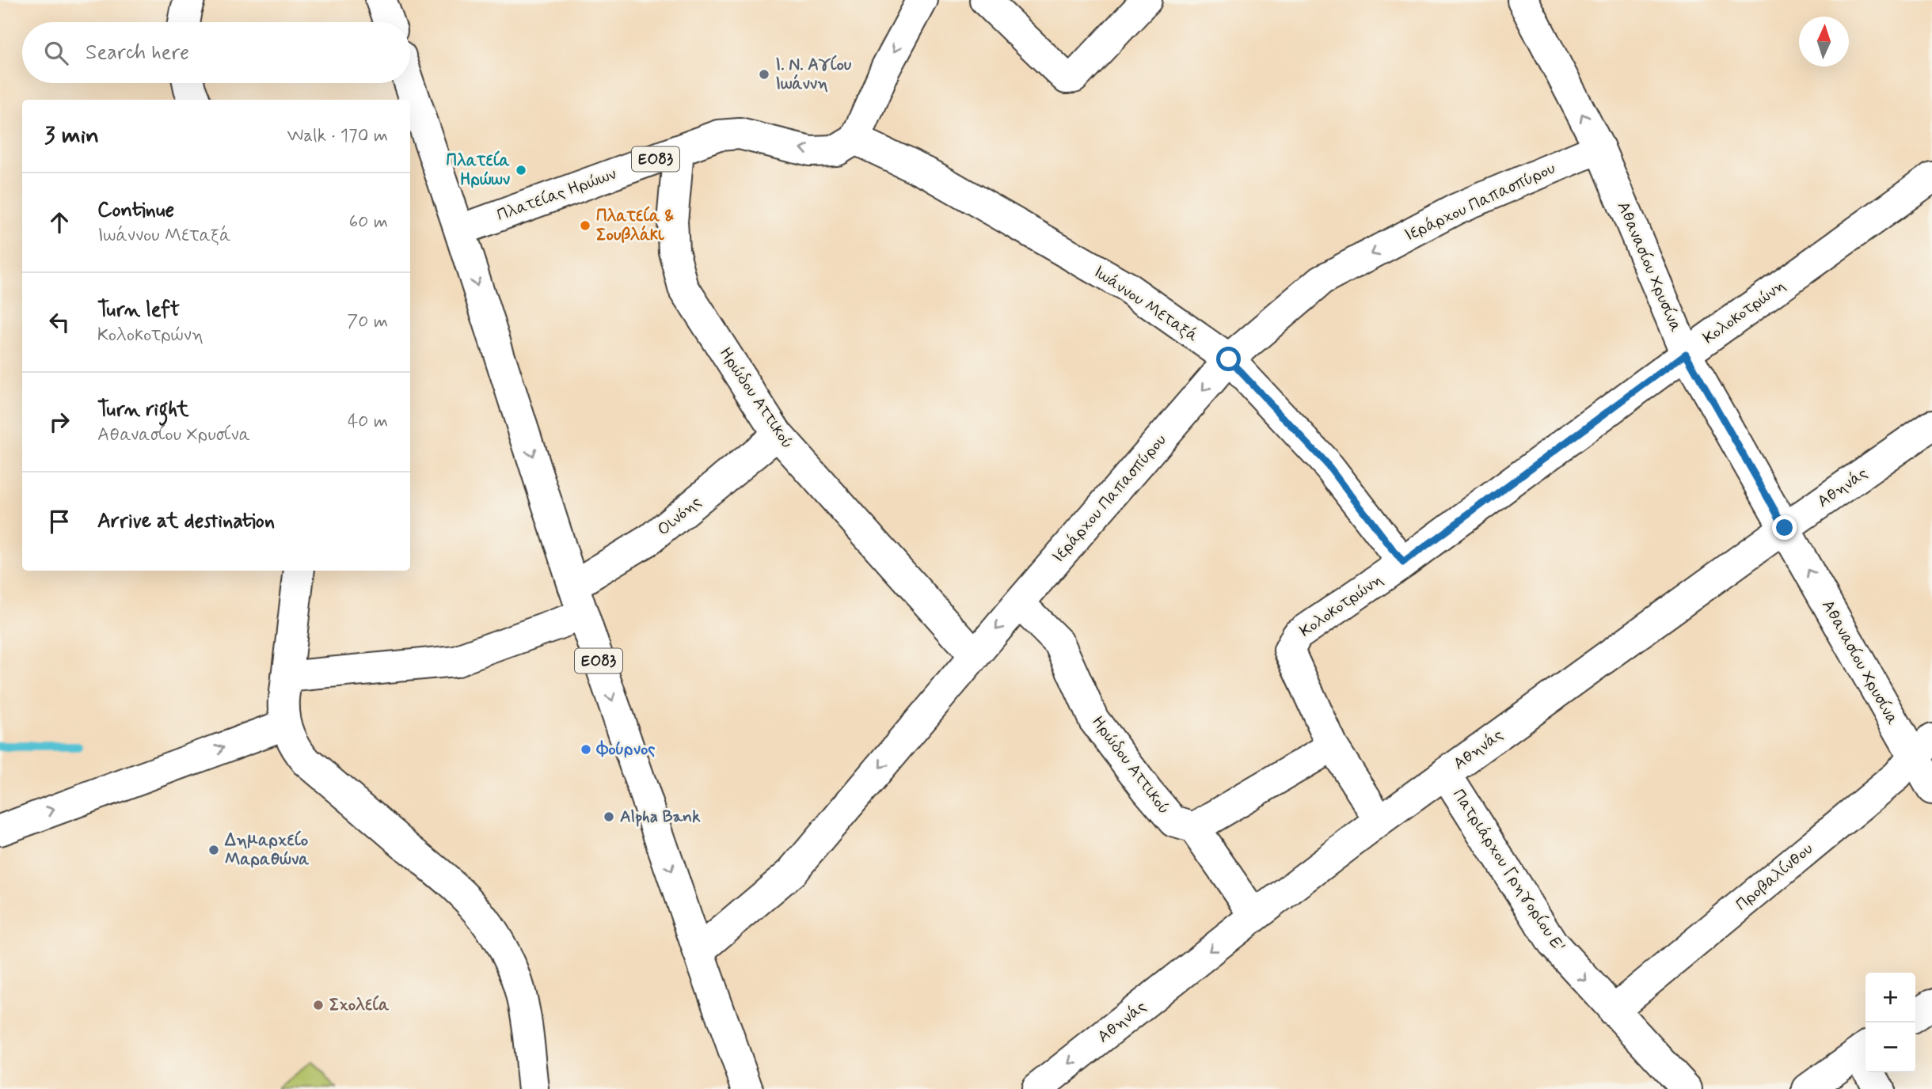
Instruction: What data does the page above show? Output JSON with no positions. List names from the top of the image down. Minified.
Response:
{"streets":{"street":["ΕΟ83","Πλατείας Ηρώων","Ιεράρχου Παπασπύρου","Αθανασίου Χρυσίνα","Ιωάννου Μεταξά","Κολοκοτρώνη","Ηρώδου Αττικού","Αθηνάς","Οινόης","Πατριάρχου Γρηγορίου Ε'","Προβαλίνθου"]},"crossings":[["ΕΟ83","Πλατείας Ηρώων"],["ΕΟ83","Ιεράρχου Παπασπύρου"],["ΕΟ83","Οινόης"],["Πλατείας Ηρώων","Ιωάννου Μεταξά"],["Πλατείας Ηρώων","Ηρώδου Αττικού"],["Ιεράρχου Παπασπύρου","Αθανασίου Χρυσίνα"],["Ιεράρχου Παπασπύρου","Ιωάννου Μεταξά"],["Ιεράρχου Παπασπύρου","Ηρώδου Αττικού"],["Αθανασίου Χρυσίνα","Κολοκοτρώνη"],["Αθανασίου Χρυσίνα","Αθηνάς"],["Αθανασίου Χρυσίνα","Προβαλίνθου"],["Ιωάννου Μεταξά","Κολοκοτρώνη"],["Κολοκοτρώνη","Αθηνάς"],["Ηρώδου Αττικού","Οινόης"],["Αθηνάς","Πατριάρχου Γρηγορίου Ε'"],["Πατριάρχου Γρηγορίου Ε'","Προβαλίνθου"]],"one_way":["Πλατείας Ηρώων","Ιεράρχου Παπασπύρου","Αθανασίου Χρυσίνα","Πατριάρχου Γρηγορίου Ε'"],"places":["Ι. Ν. Αγίου Ιωάννη","Πλατεία Ηρώων","Πλατεία & Σουβλάκι","Φούρνος","Alpha Bank","Δημαρχείο Μαραθώνα","Σχολεία"],"north":"top","page":{"search":"Search here","heading":["3 min","Walk · 170 m"],"list":[["Continue","Ιωάννου Μεταξά","60 m"],["Turn left","Κολοκοτρώνη","70 m"],["Turn right","Αθανασίου Χρυσίνα","40 m"],"Arrive at destination"],"map_buttons":["+","−"]}}
